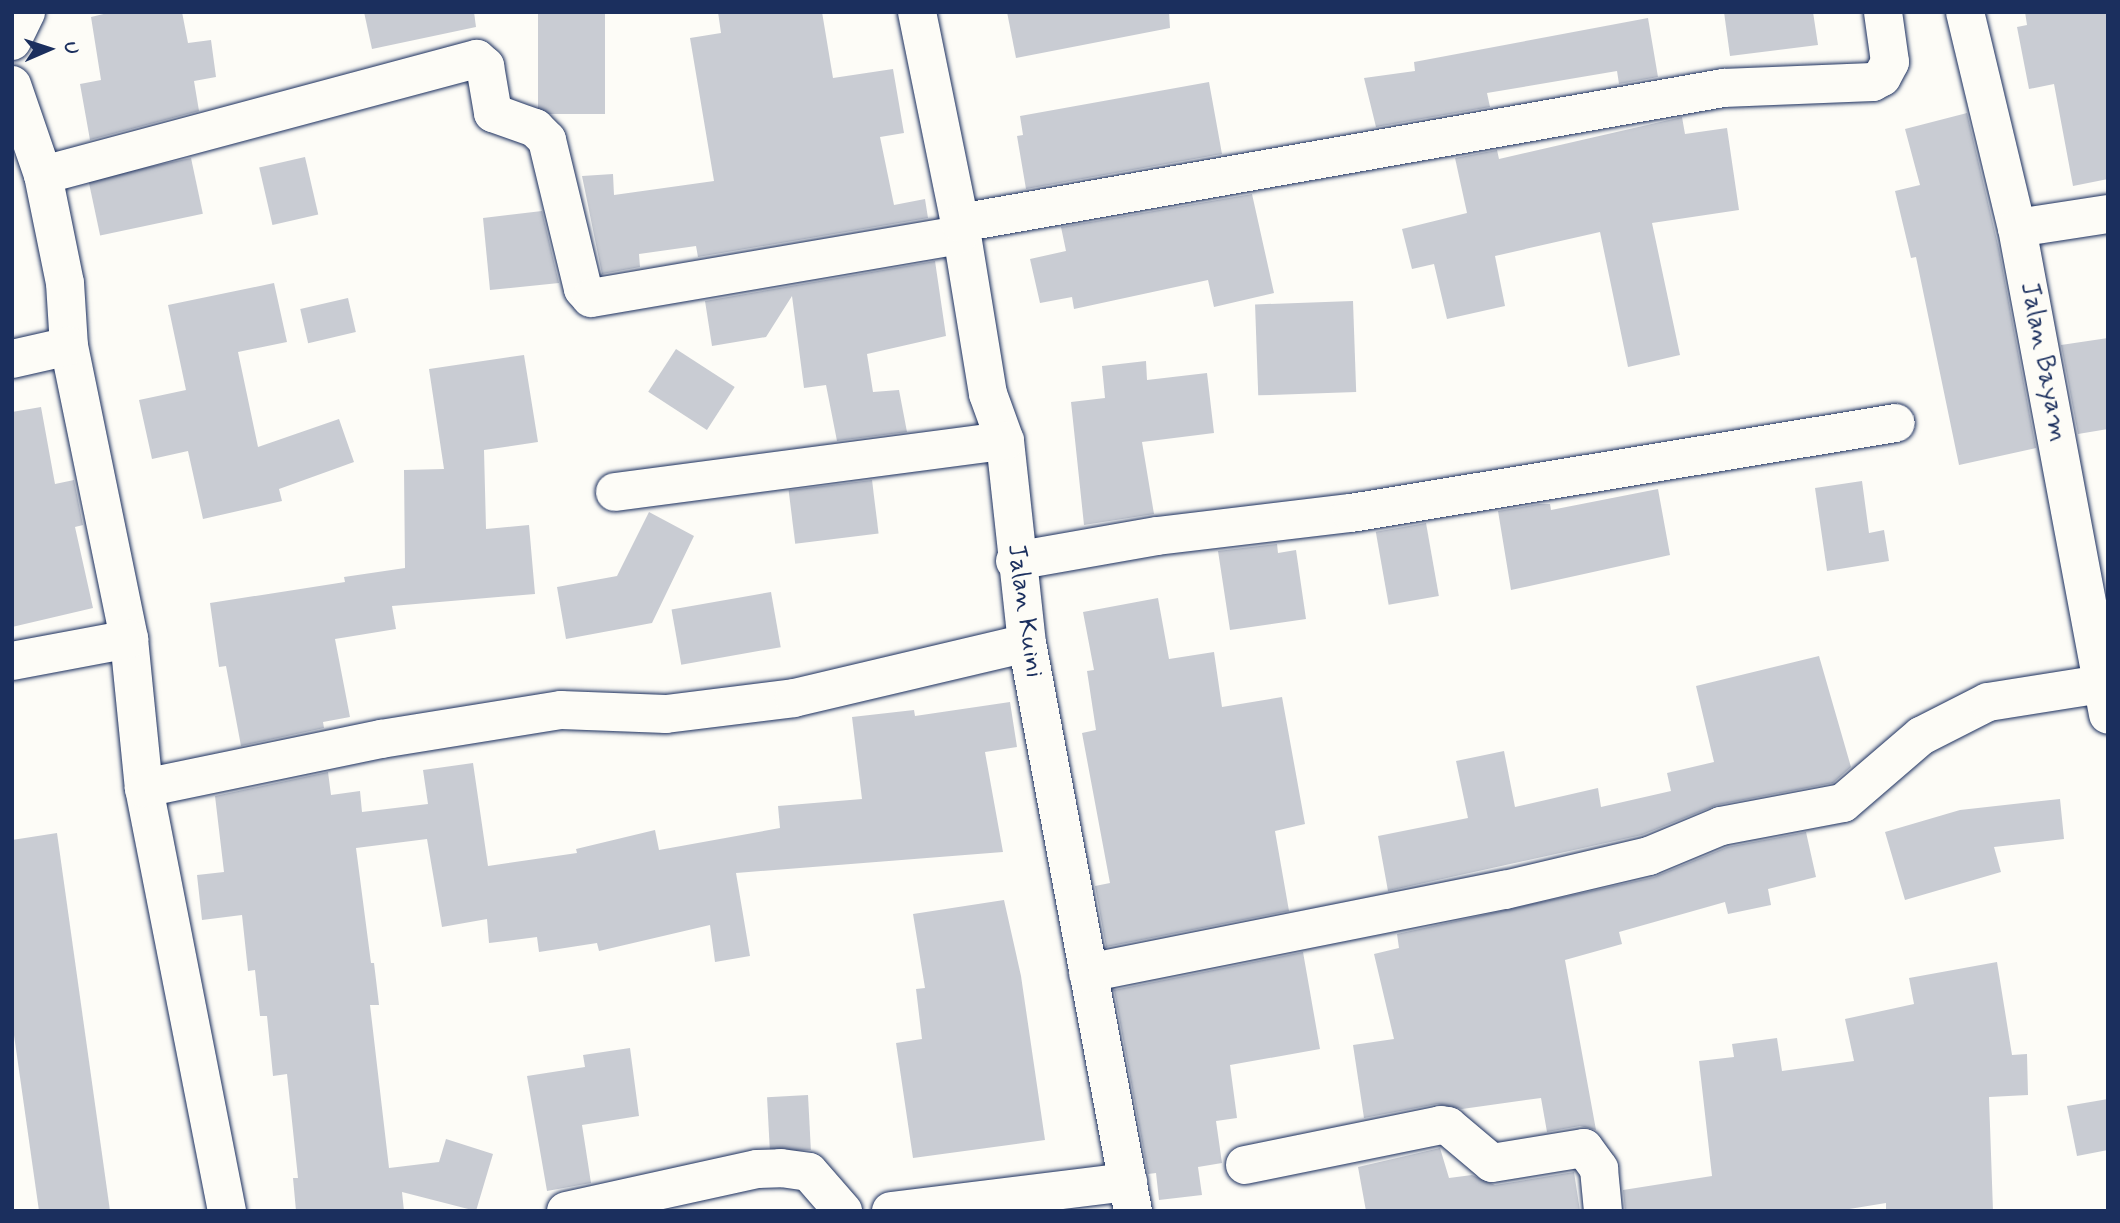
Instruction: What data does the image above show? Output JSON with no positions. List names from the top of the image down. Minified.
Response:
{"streets":{"street":["Jalan Bayam","Jalan Kuini"]},"north":"right"}
